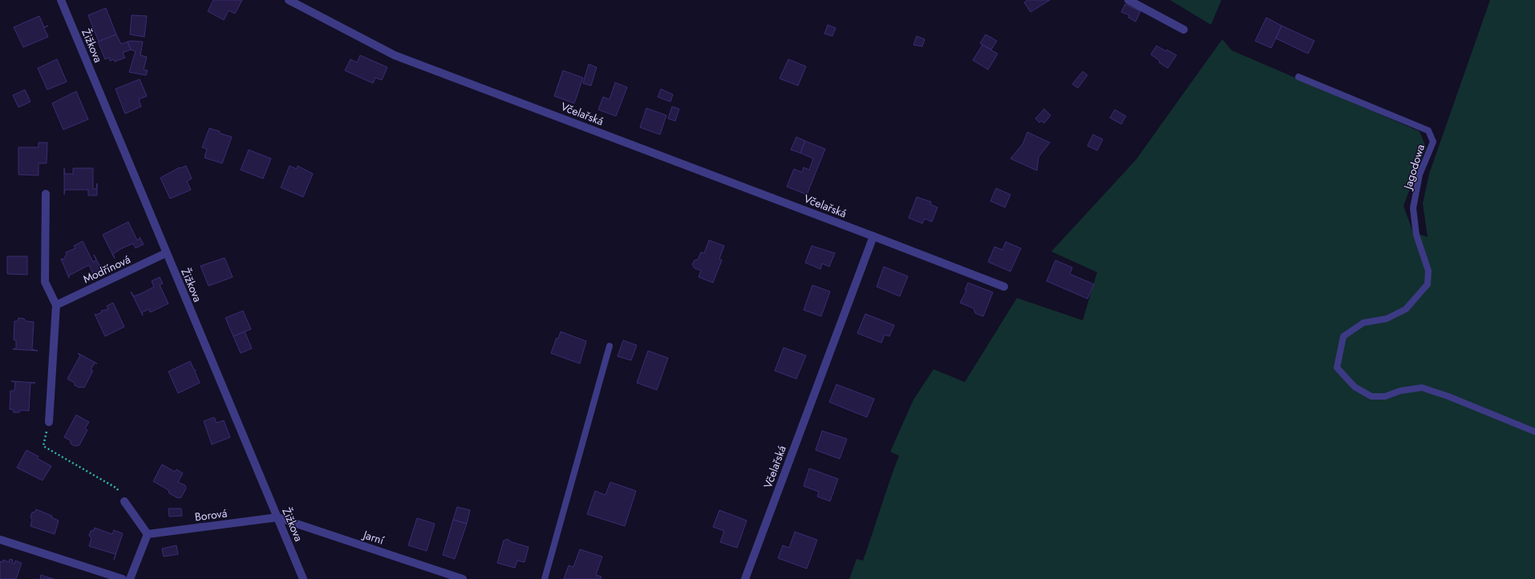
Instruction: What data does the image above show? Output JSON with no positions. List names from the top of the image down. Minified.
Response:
{"streets":{"street":["Žižkova","Včelařská","Modřínová","Borová","Jarní"],"lane":["Jagodowa"]},"crossings":[["Žižkova","Modřínová"],["Žižkova","Borová"],["Žižkova","Jarní"],["Borová","Jarní"]]}
